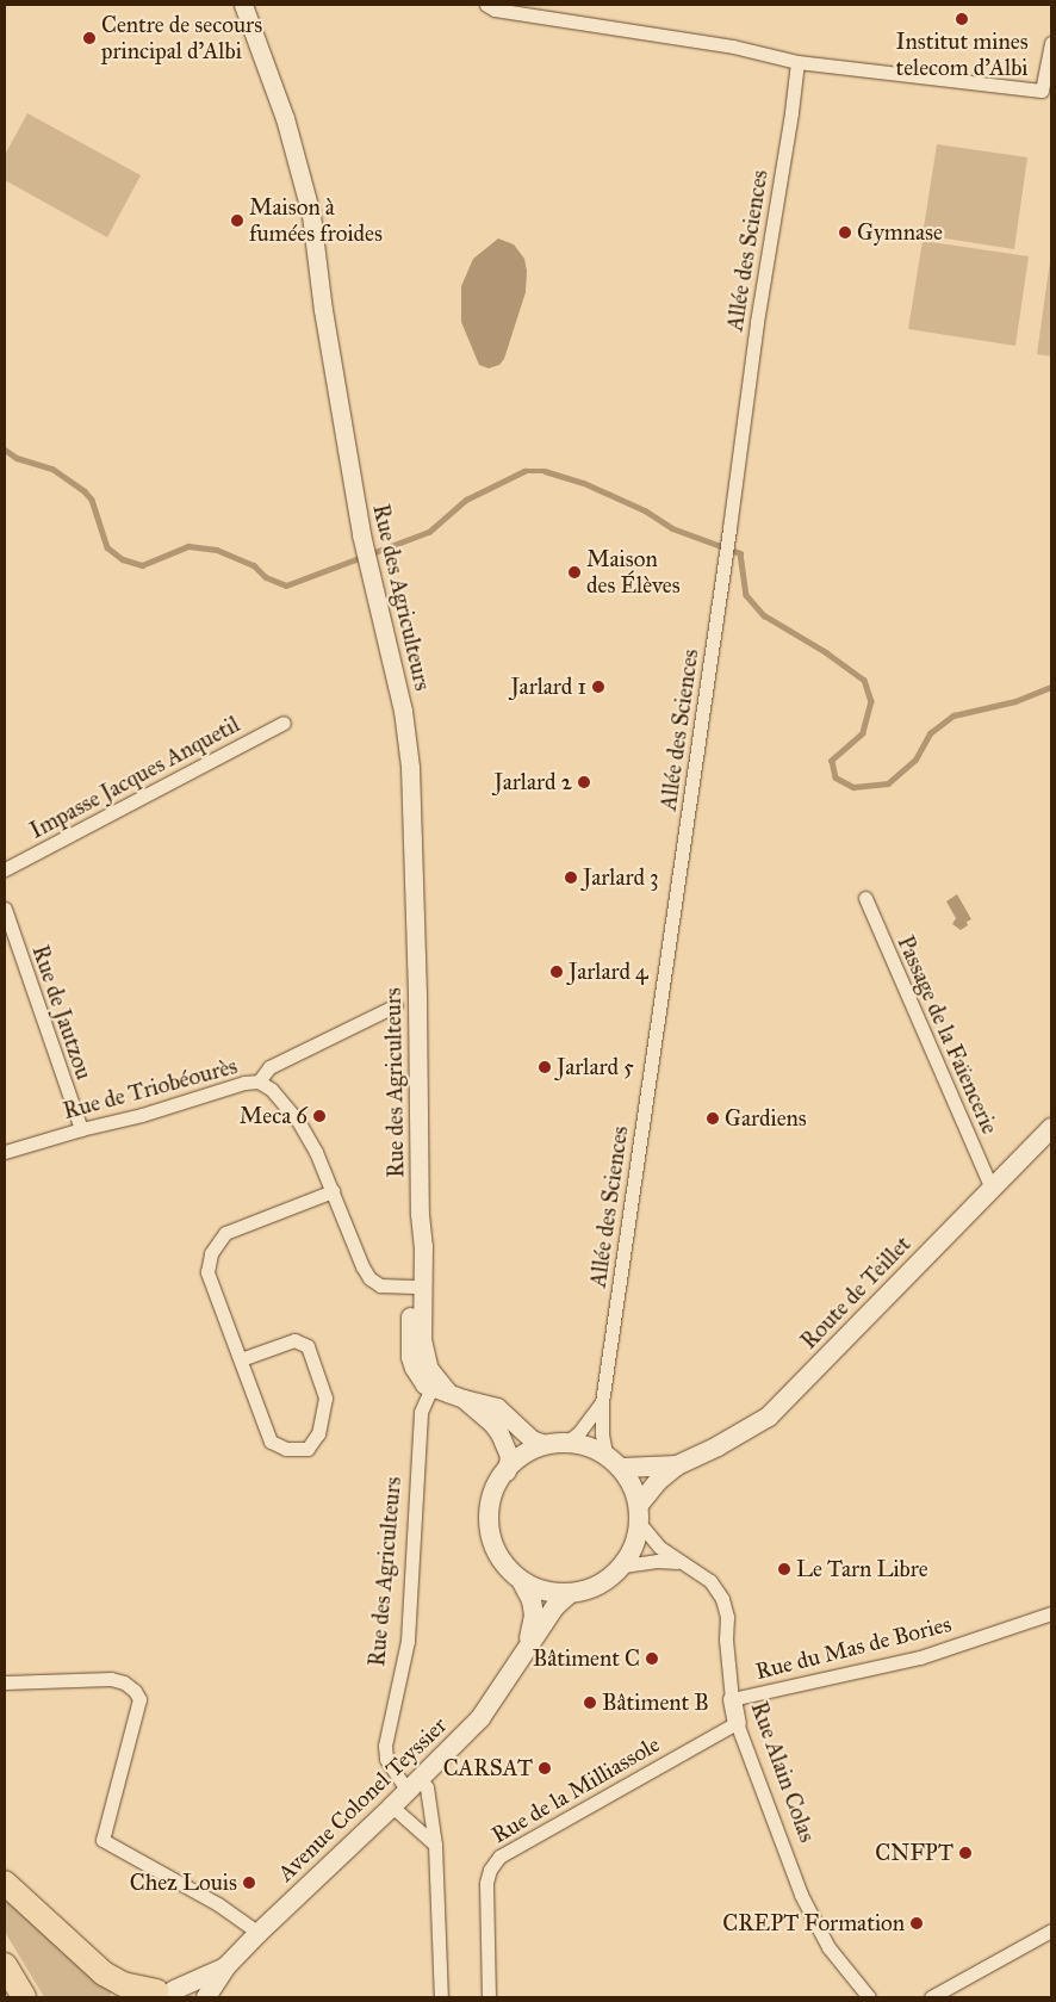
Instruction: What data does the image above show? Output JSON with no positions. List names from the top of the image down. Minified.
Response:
{"streets":{"main road":["Route de Teillet","Avenue Colonel Teyssier"],"street":["Allée des Sciences","Rue des Agriculteurs","Impasse Jacques Anquetil","Rue de Jautzou","Passage de la Faïencerie","Rue de Triobéourès","Rue du Mas de Bories","Rue Alain Colas","Rue de la Milliassole"]},"crossings":[["Allée des Sciences","Rue des Agriculteurs"],["Allée des Sciences","Route de Teillet"],["Allée des Sciences","Rue Alain Colas"],["Allée des Sciences","Avenue Colonel Teyssier"],["Rue des Agriculteurs","Route de Teillet"],["Rue des Agriculteurs","Rue Alain Colas"],["Rue des Agriculteurs","Avenue Colonel Teyssier"],["Rue de Jautzou","Rue de Triobéourès"],["Passage de la Faïencerie","Route de Teillet"],["Route de Teillet","Rue Alain Colas"],["Route de Teillet","Avenue Colonel Teyssier"],["Rue du Mas de Bories","Rue Alain Colas"],["Rue Alain Colas","Rue de la Milliassole"],["Rue Alain Colas","Avenue Colonel Teyssier"]],"places":["Institut mines telecom d'Albi","Centre de secours principal d'Albi","Maison à fumées froides","Gymnase","Maison des Élèves","Jarlard 1","Jarlard 2","Jarlard 3","Jarlard 4","Jarlard 5","Meca 6","Gardiens","Le Tarn Libre","Bâtiment C","Bâtiment B","CARSAT","CNFPT","Chez Louis","CREPT Formation"]}
